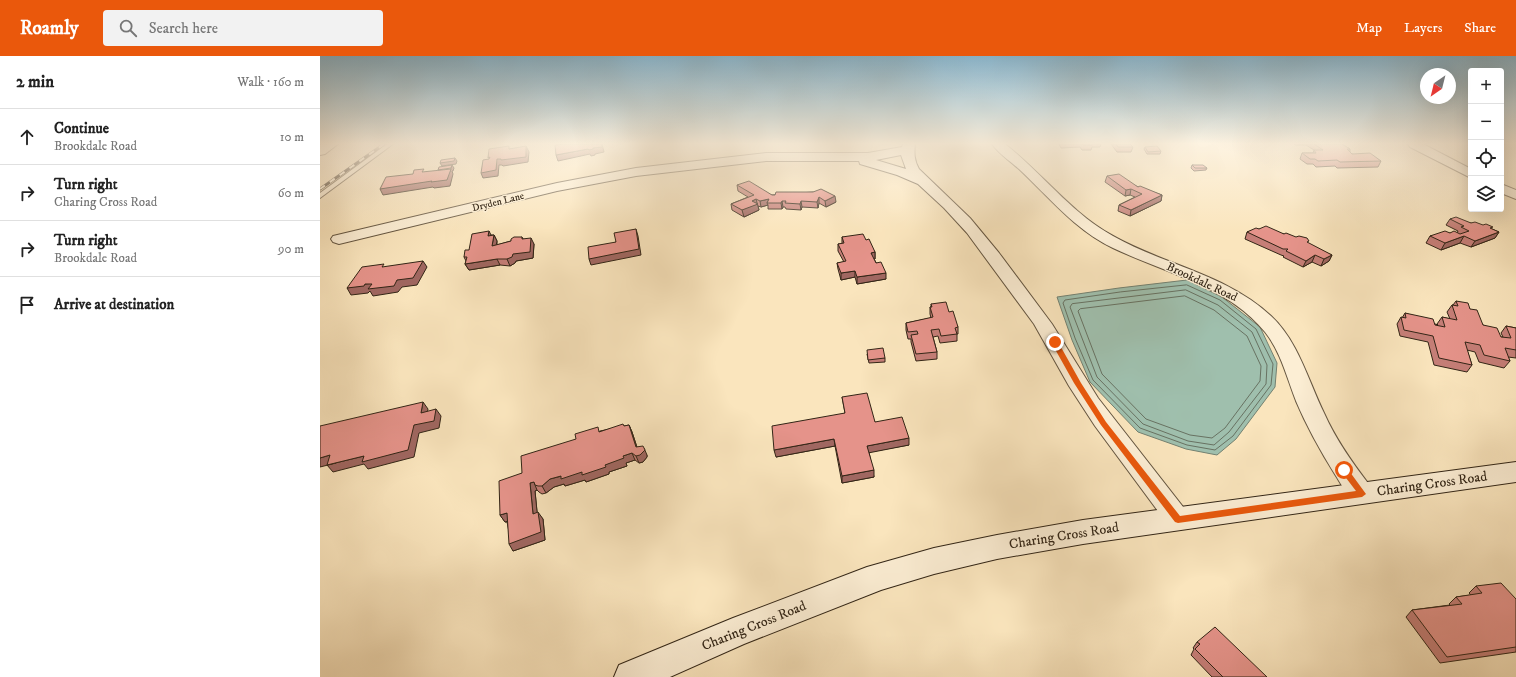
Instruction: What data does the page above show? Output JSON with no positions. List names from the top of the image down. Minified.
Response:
{"streets":{"street":["Dryden Lane","Brookdale Road","Charing Cross Road"]},"crossings":[["Brookdale Road","Charing Cross Road"]],"north":"bottom left","page":{"header":"Roamly","search":"Search here","nav":["Map","Layers","Share"],"heading":["2 min","Walk · 160 m"],"map_buttons":["+","−"],"list":[["Continue","Brookdale Road","10 m"],["Turn right","Charing Cross Road","60 m"],["Turn right","Brookdale Road","90 m"],"Arrive at destination"]}}
